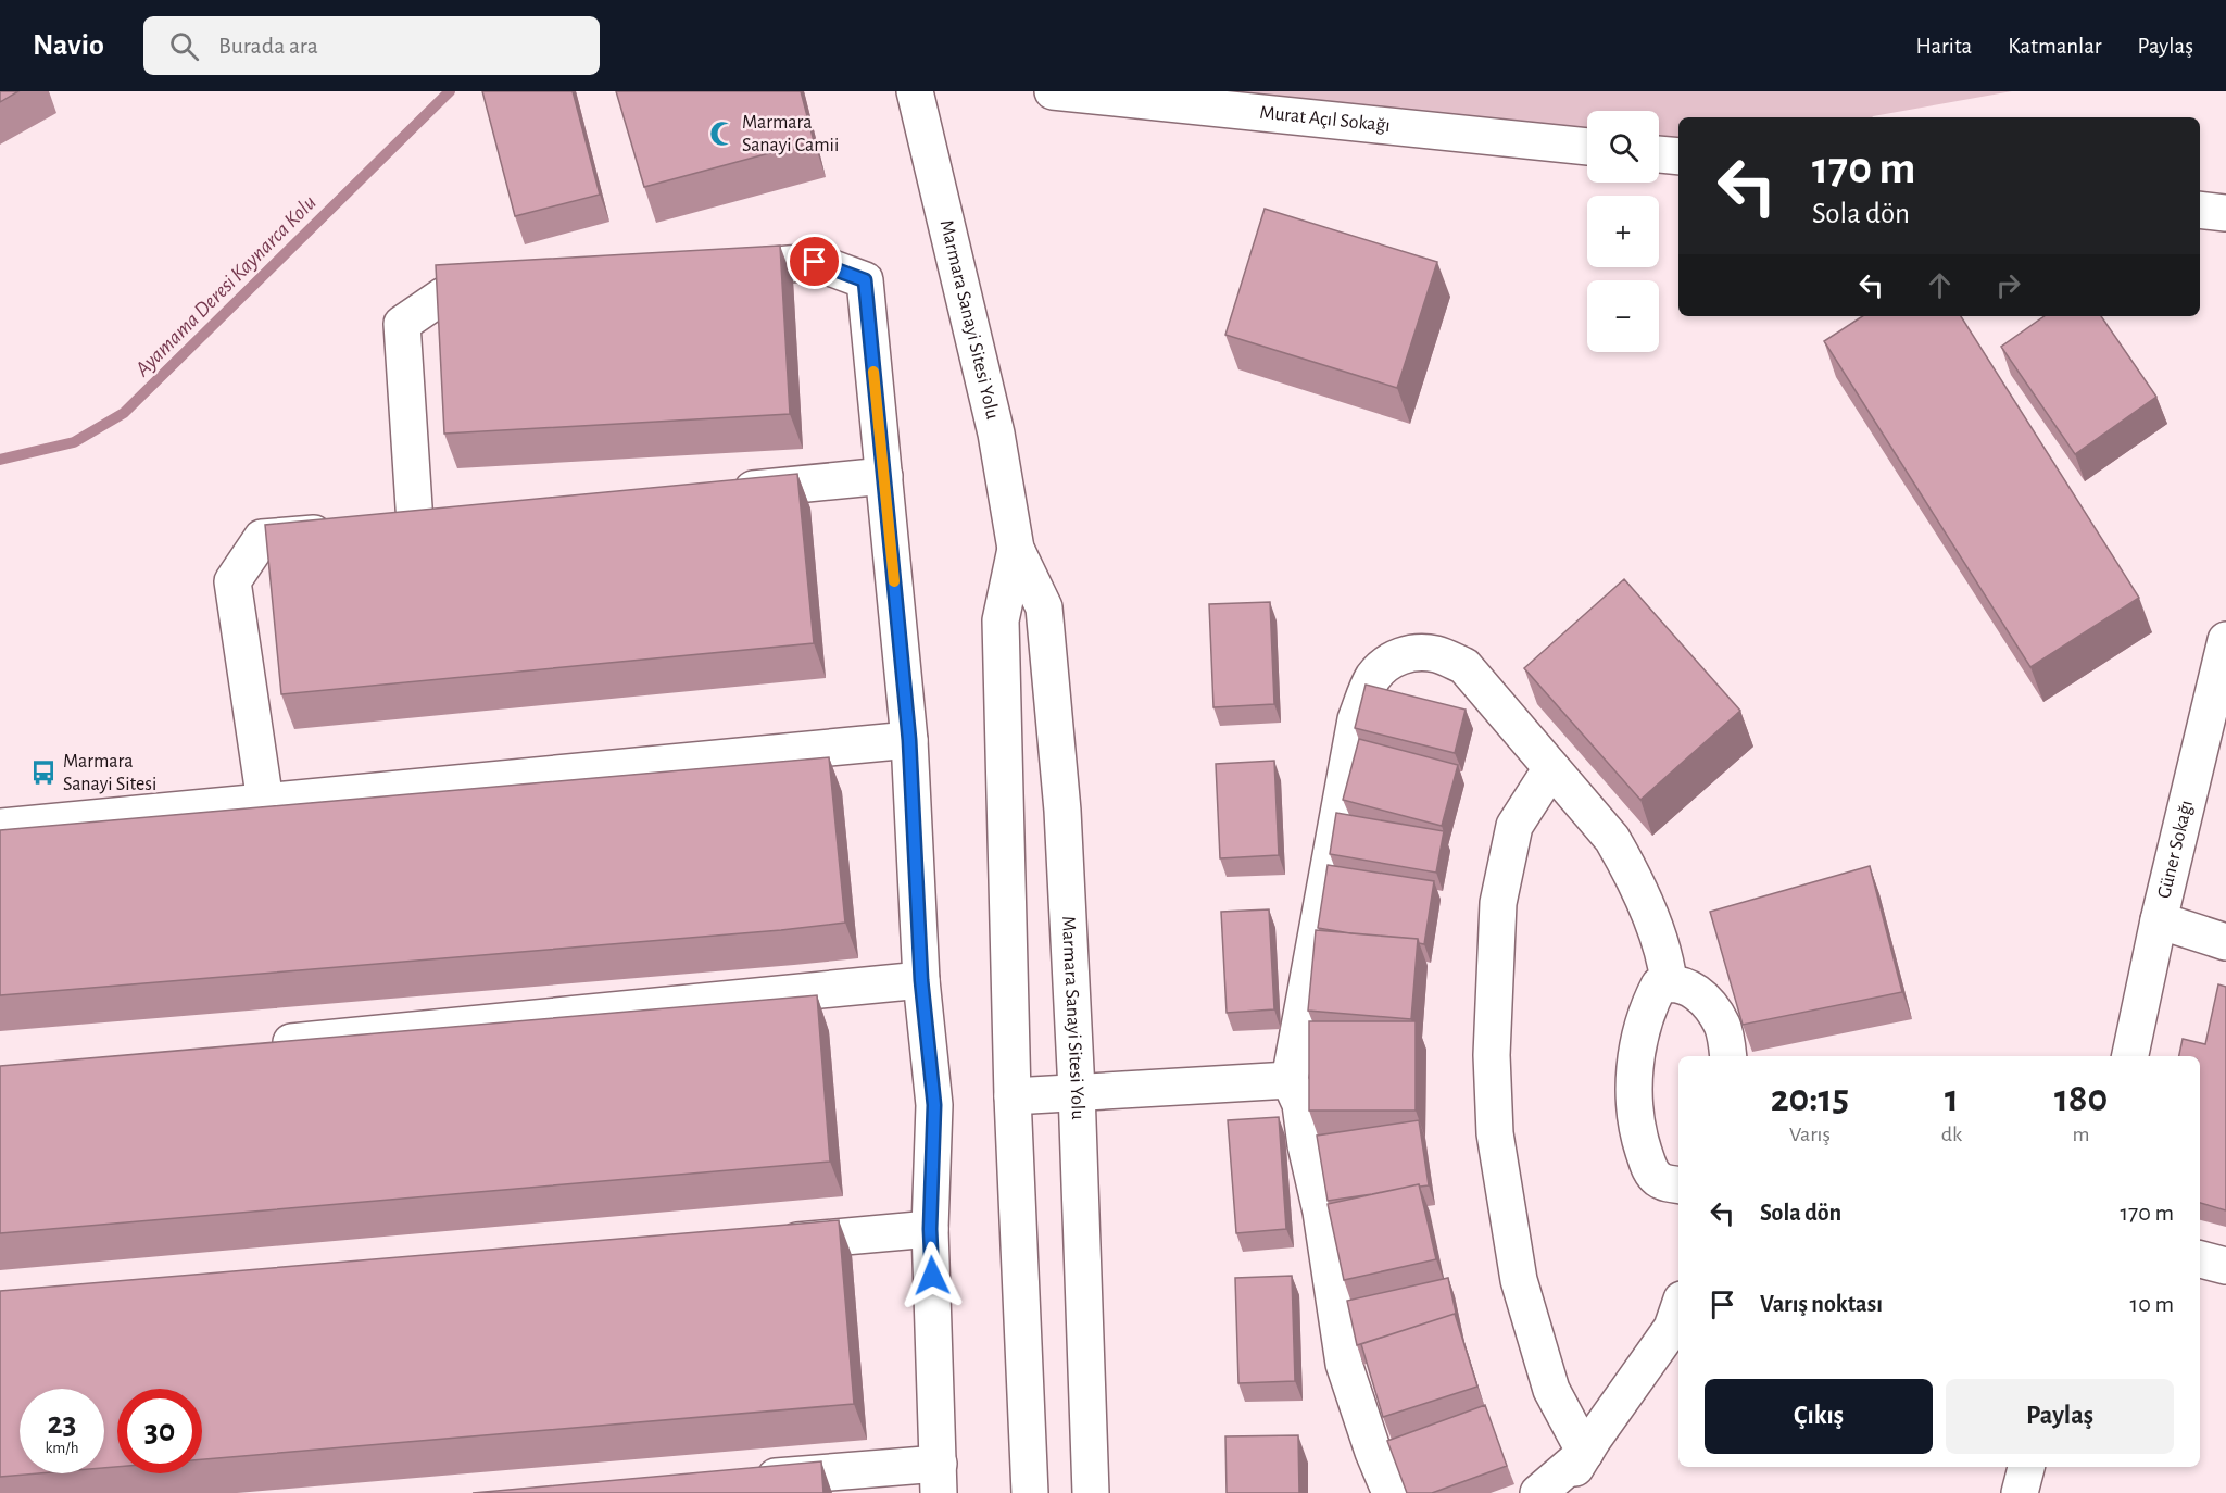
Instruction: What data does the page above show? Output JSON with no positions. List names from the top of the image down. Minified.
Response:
{"streets":{"street":["Murat Açıl Sokağı","Marmara Sanayi Sitesi Yolu","Güner Sokağı"]},"water":["Ayamama Deresi Kaynarca Kolu"],"places":{"mosque":["Marmara Sanayi Camii"],"bus stop":["Marmara Sanayi Sitesi"]},"page":{"header":"Navio","search":"Burada ara","nav":["Harita","Katmanlar","Paylaş"],"map_buttons":["+","−"],"turn":["170 m","Sola dön"],"eta":["20:15","Varış","1","dk","180","m"],"list":[{"name":"Sola dön","value":"170 m"},{"name":"Varış noktası","value":"10 m"}],"buttons":["Çıkış","Paylaş"],"speed":"23 km/h","limit":"30"}}
